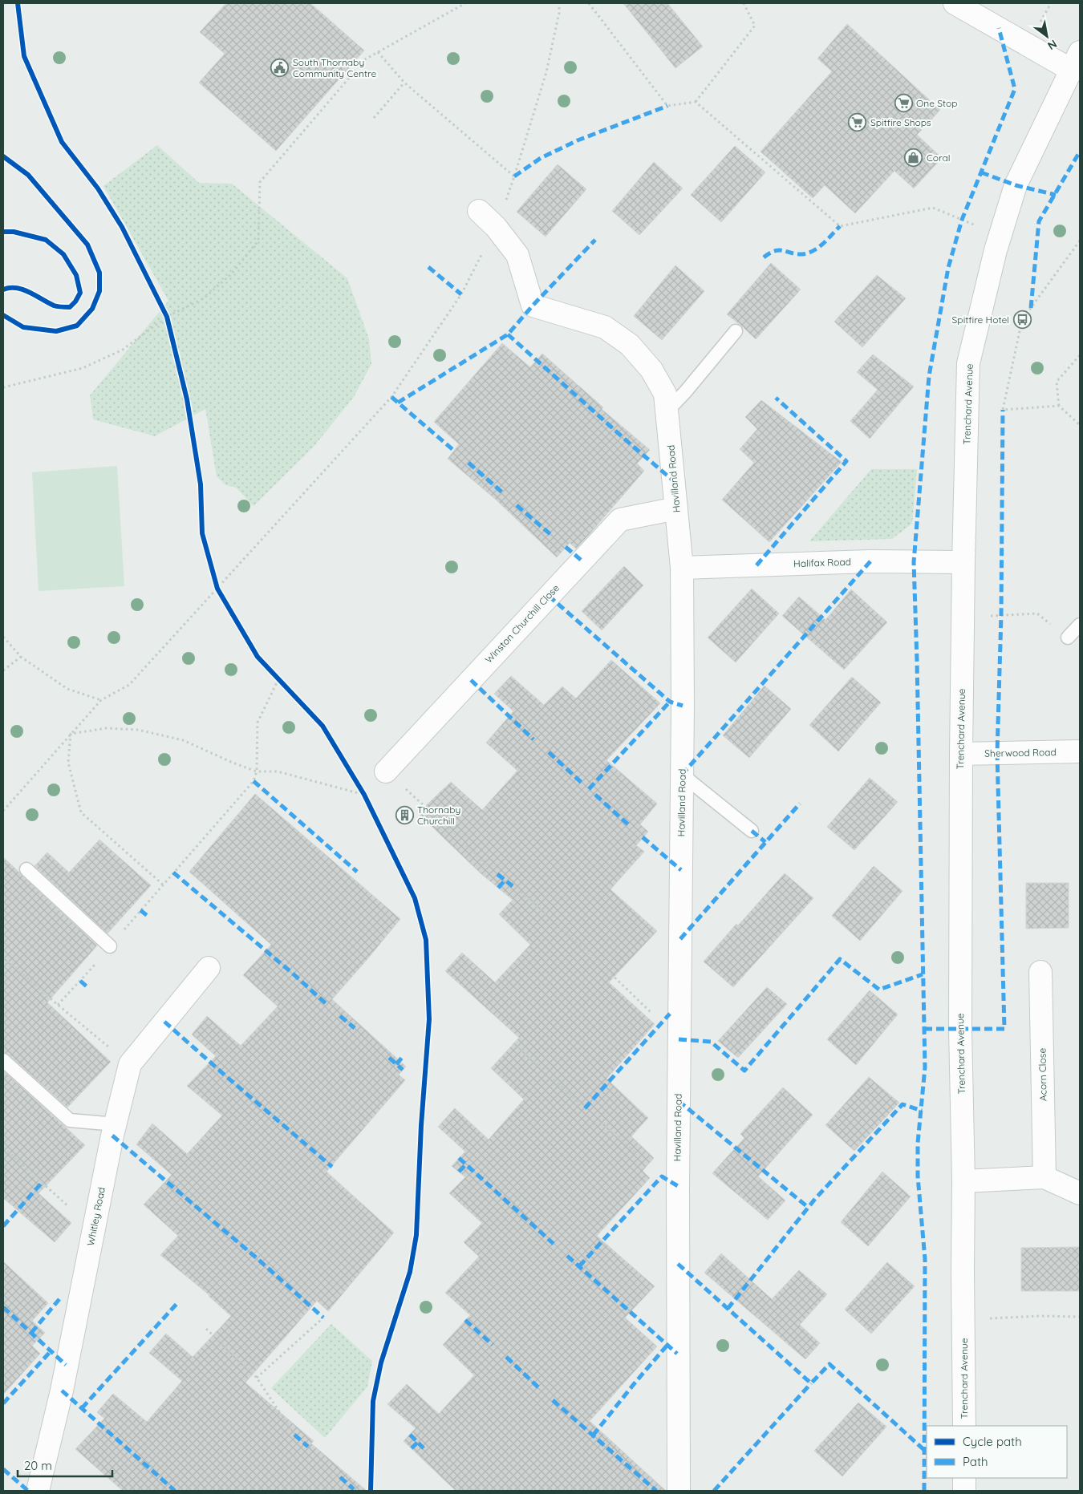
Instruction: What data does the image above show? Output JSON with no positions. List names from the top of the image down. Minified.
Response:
{"streets":{"street":["Trenchard Avenue","Havilland Road","Halifax Road","Winston Churchill Close","Sherwood Road","Acorn Close","Whitley Road"]},"crossings":[["Trenchard Avenue","Halifax Road"],["Trenchard Avenue","Sherwood Road"],["Havilland Road","Halifax Road"],["Havilland Road","Winston Churchill Close"]],"places":{"public building":["South Thornaby Community Centre"],"supermarket":["One Stop","Spitfire Shops"],"shop":["Coral"],"bus stop":["Spitfire Hotel"],"building":["Thornaby Churchill"]},"legend":["Cycle path","Path"],"scale_bar":"20 m","north":"bottom right"}
